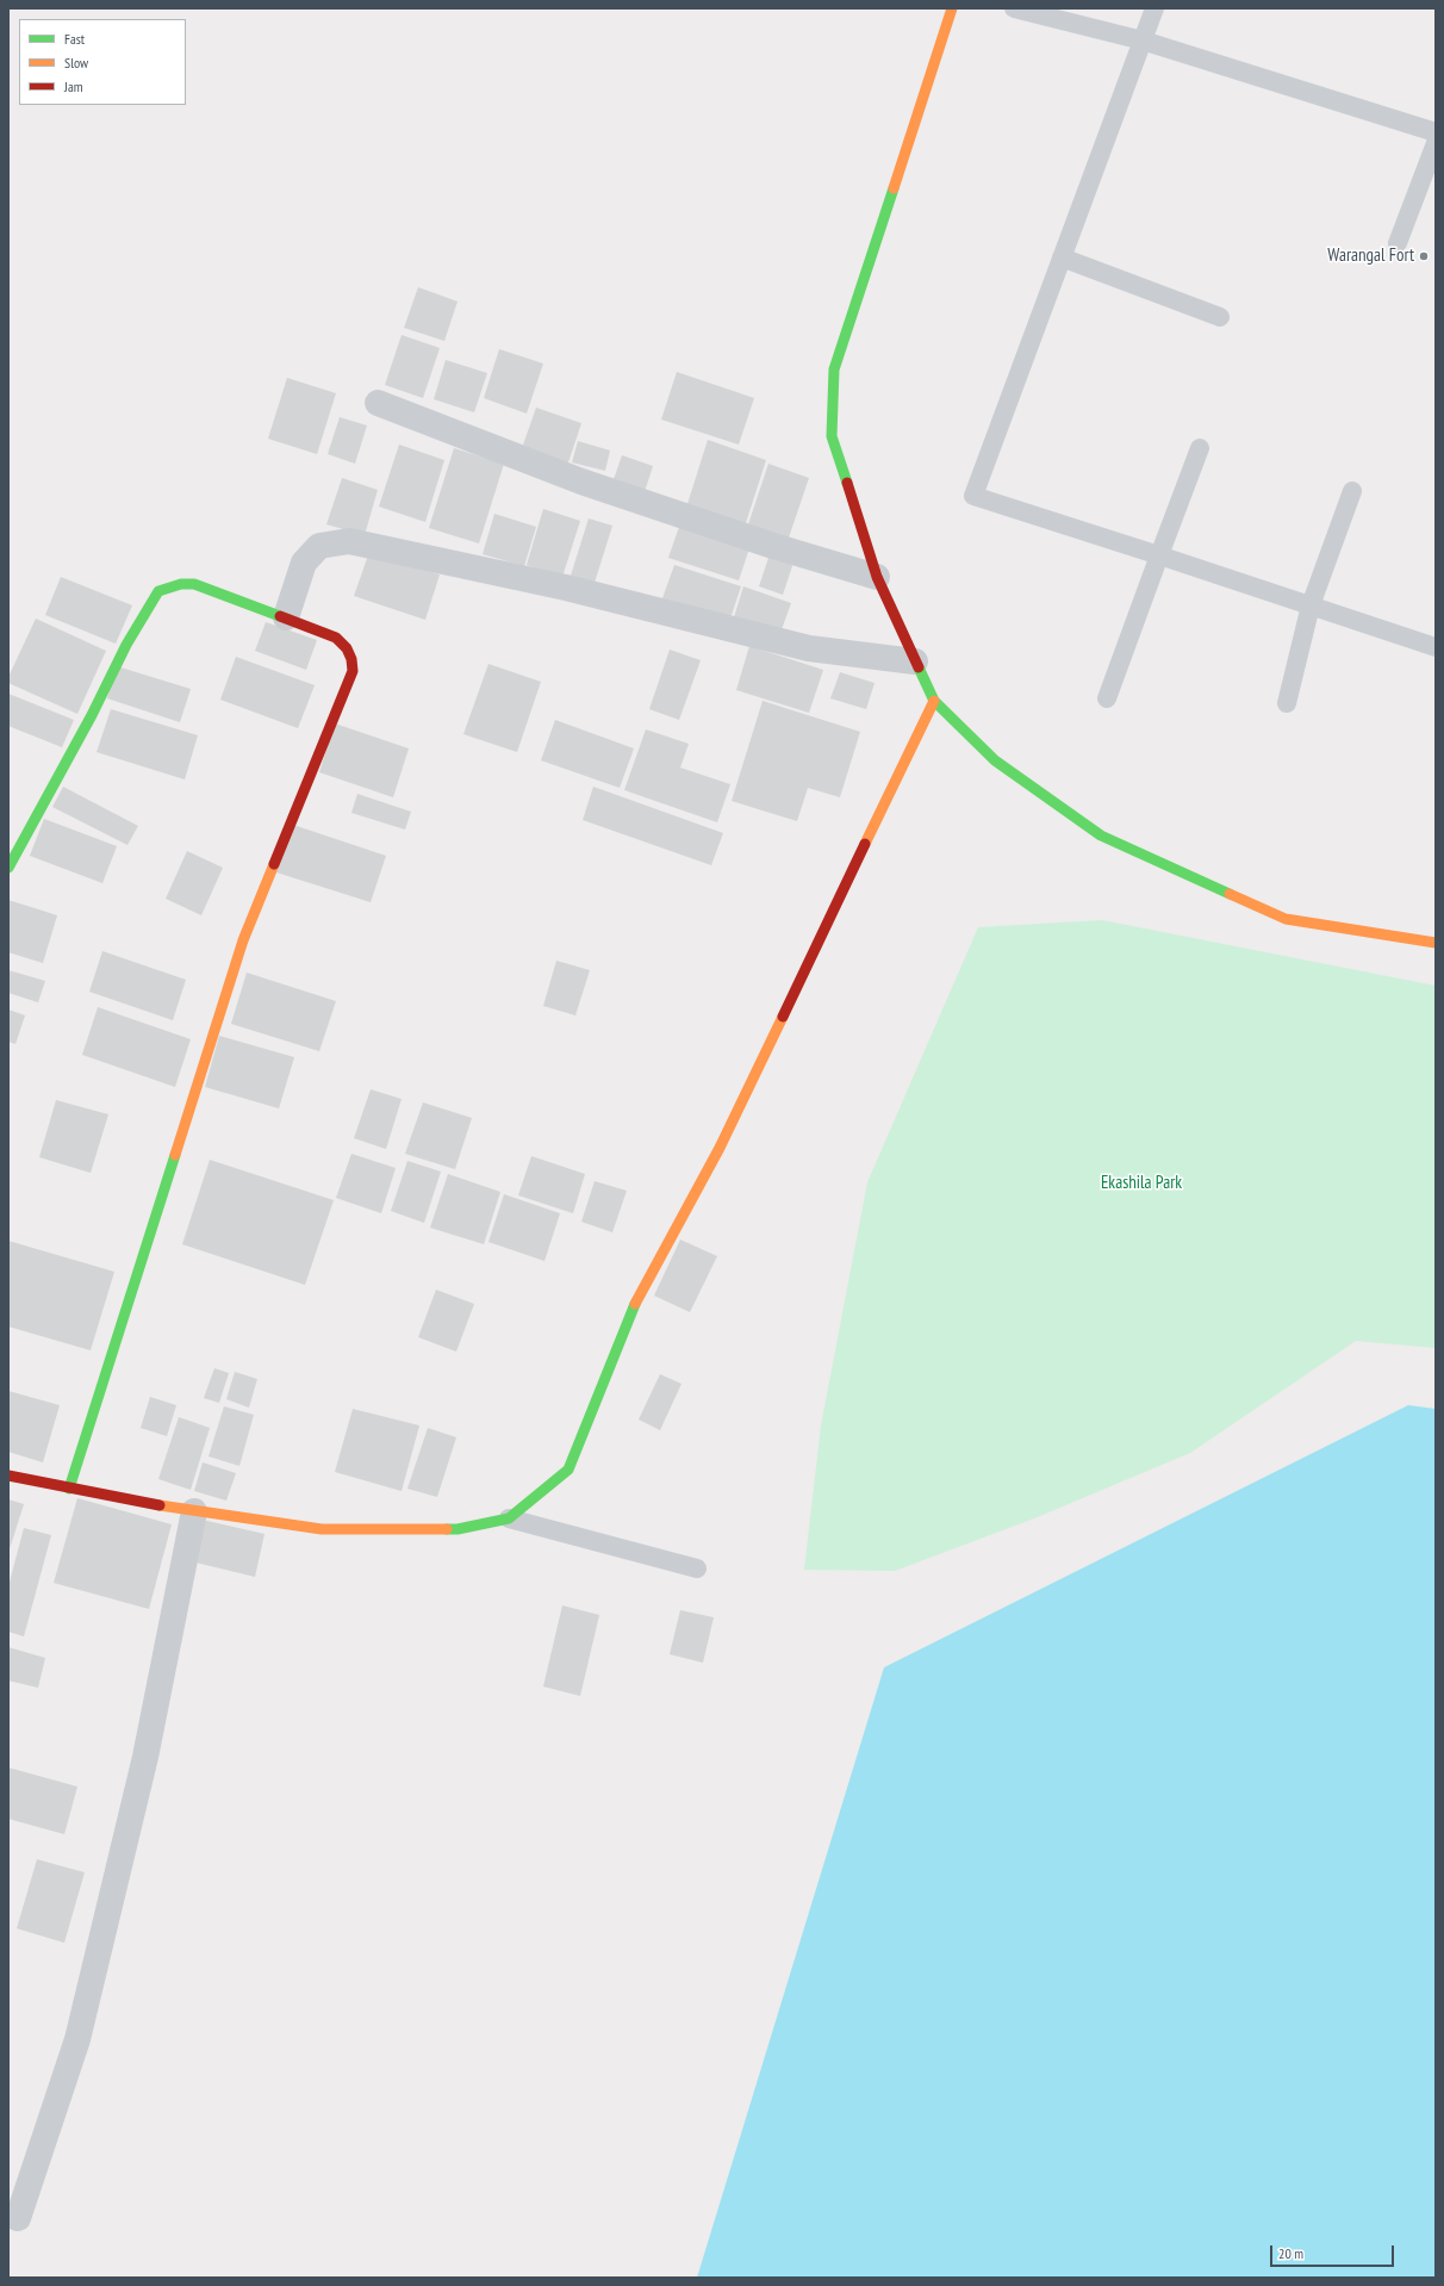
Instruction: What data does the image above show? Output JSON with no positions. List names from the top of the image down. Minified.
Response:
{"parks":["Ekashila Park"],"places":["Warangal Fort"],"legend":["Fast","Slow","Jam"],"scale_bar":"20 m"}
